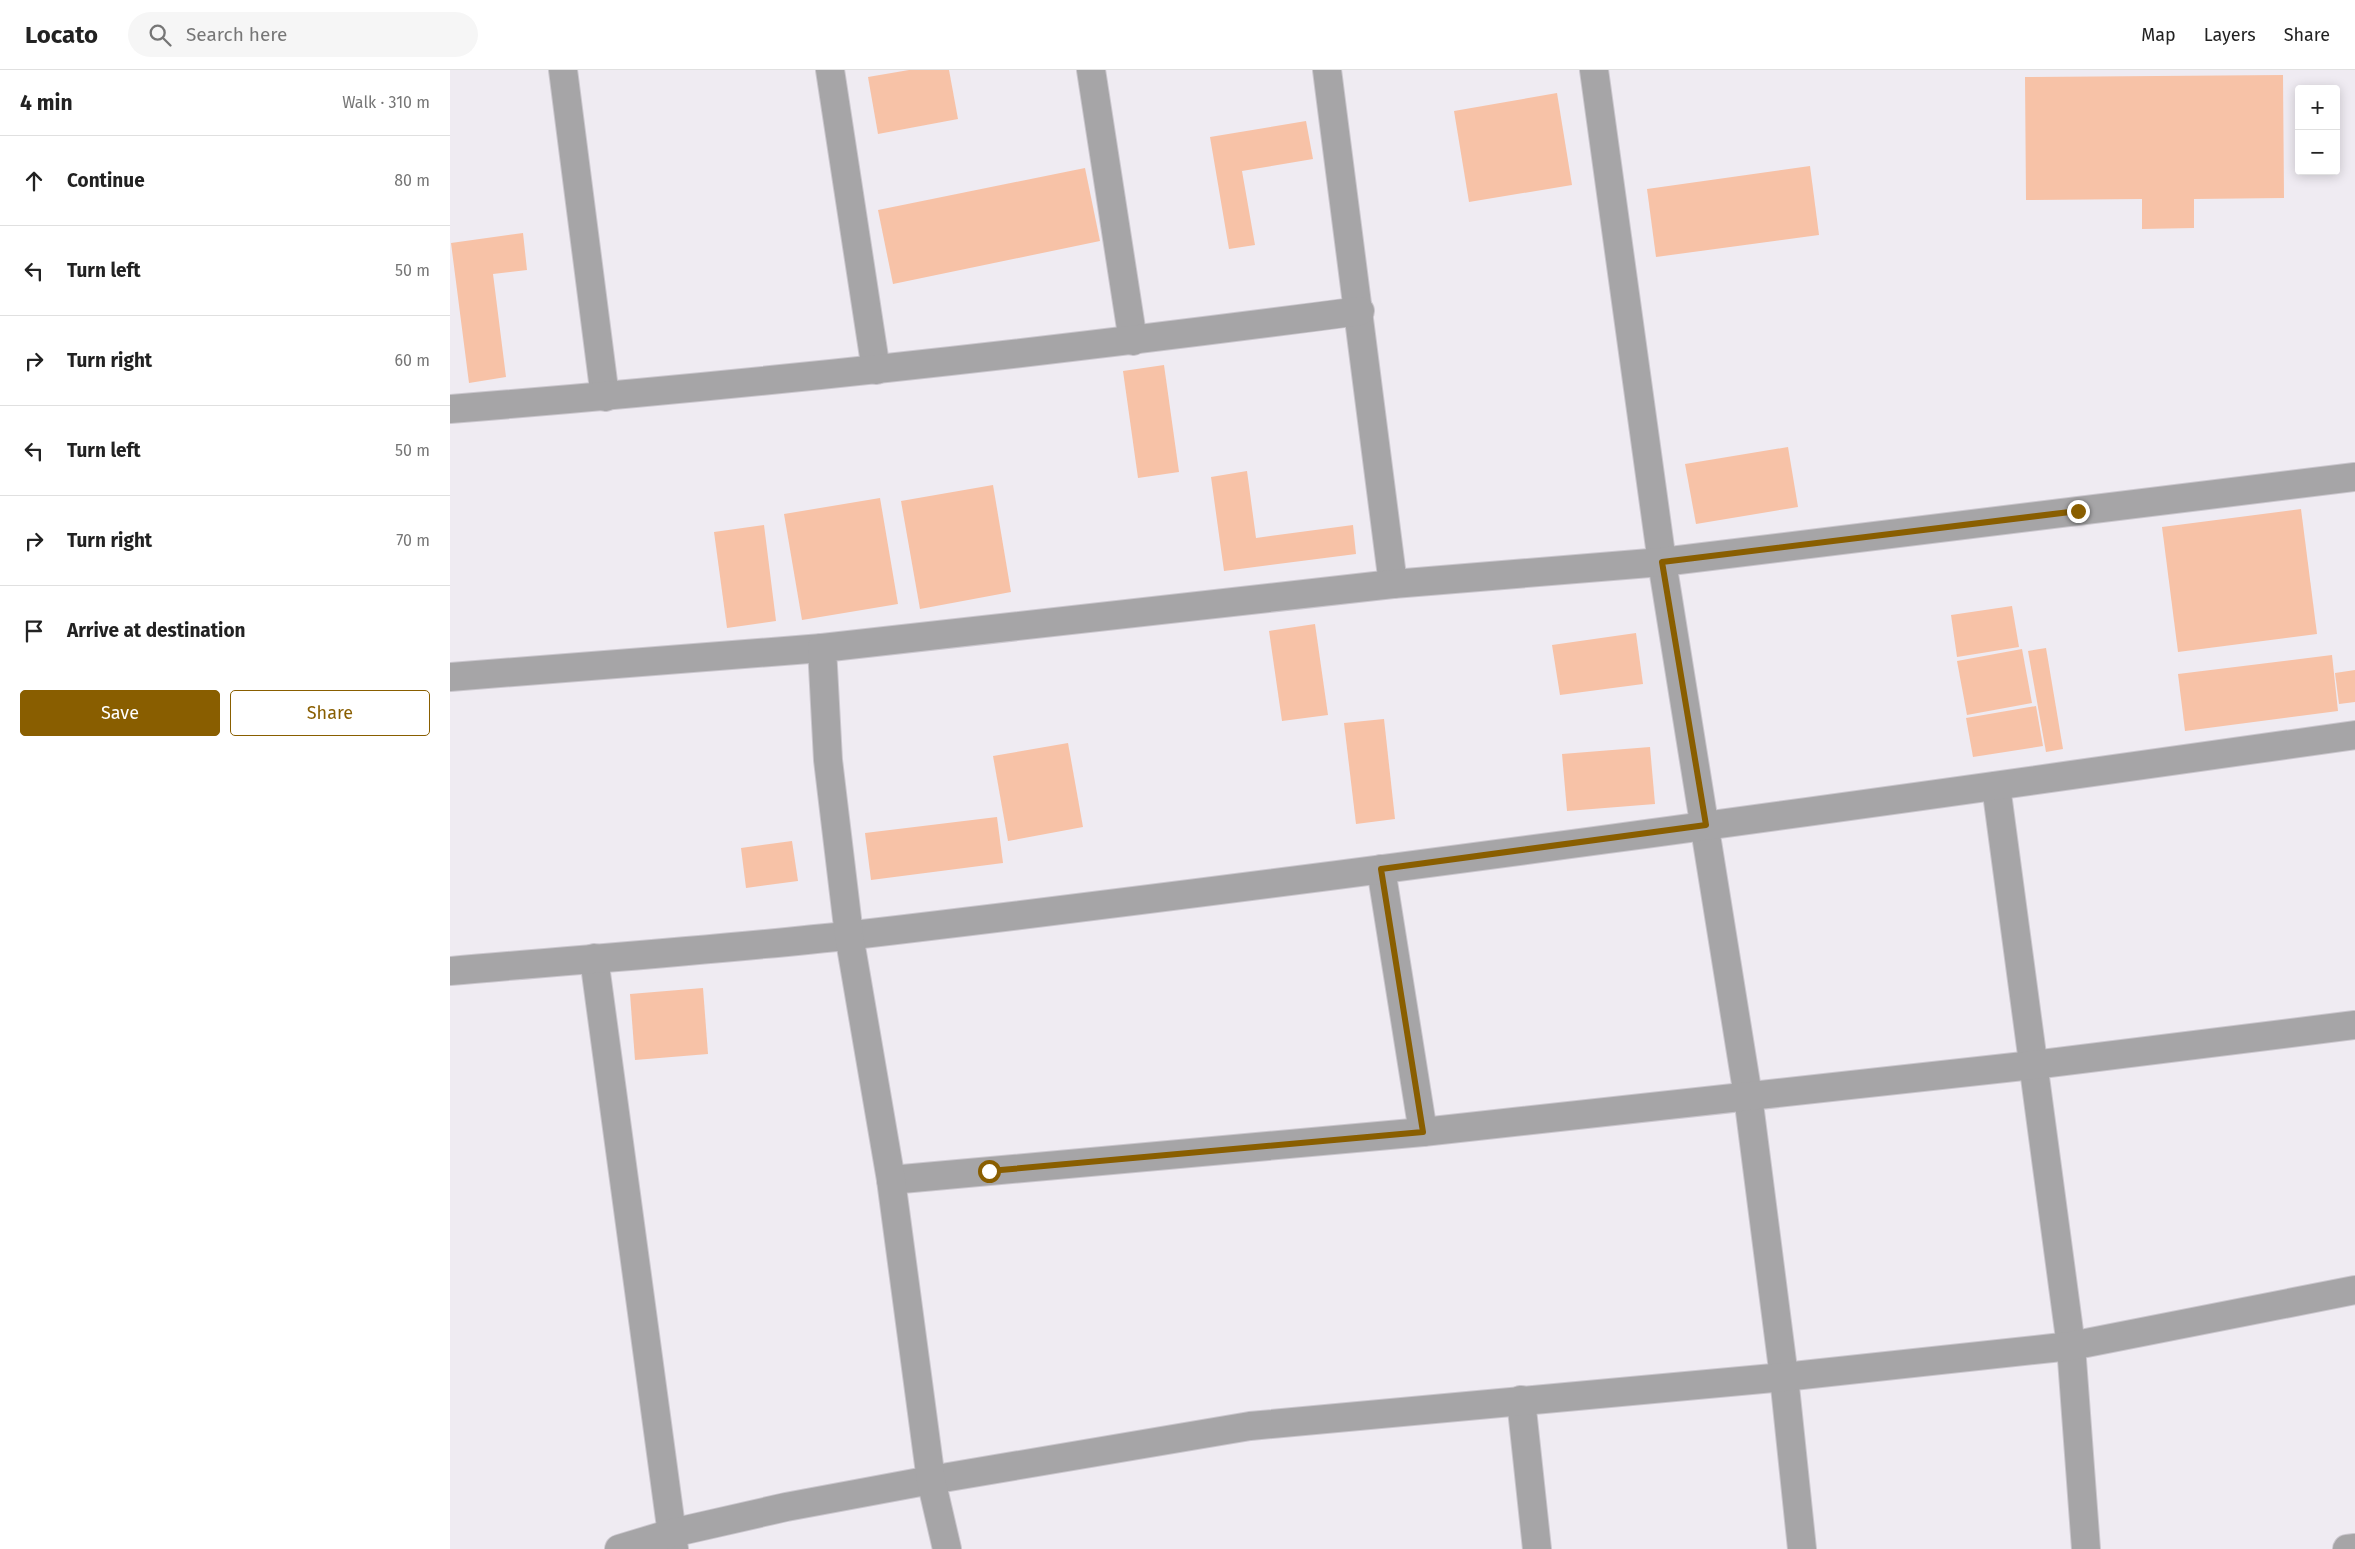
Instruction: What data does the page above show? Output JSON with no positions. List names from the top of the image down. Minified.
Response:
{"page":{"header":"Locato","search":"Search here","nav":["Map","Layers","Share"],"heading":["4 min","Walk · 310 m"],"map_buttons":["+","−"],"list":[["Continue","80 m"],["Turn left","50 m"],["Turn right","60 m"],["Turn left","50 m"],["Turn right","70 m"],"Arrive at destination"],"buttons":["Save","Share"]}}
